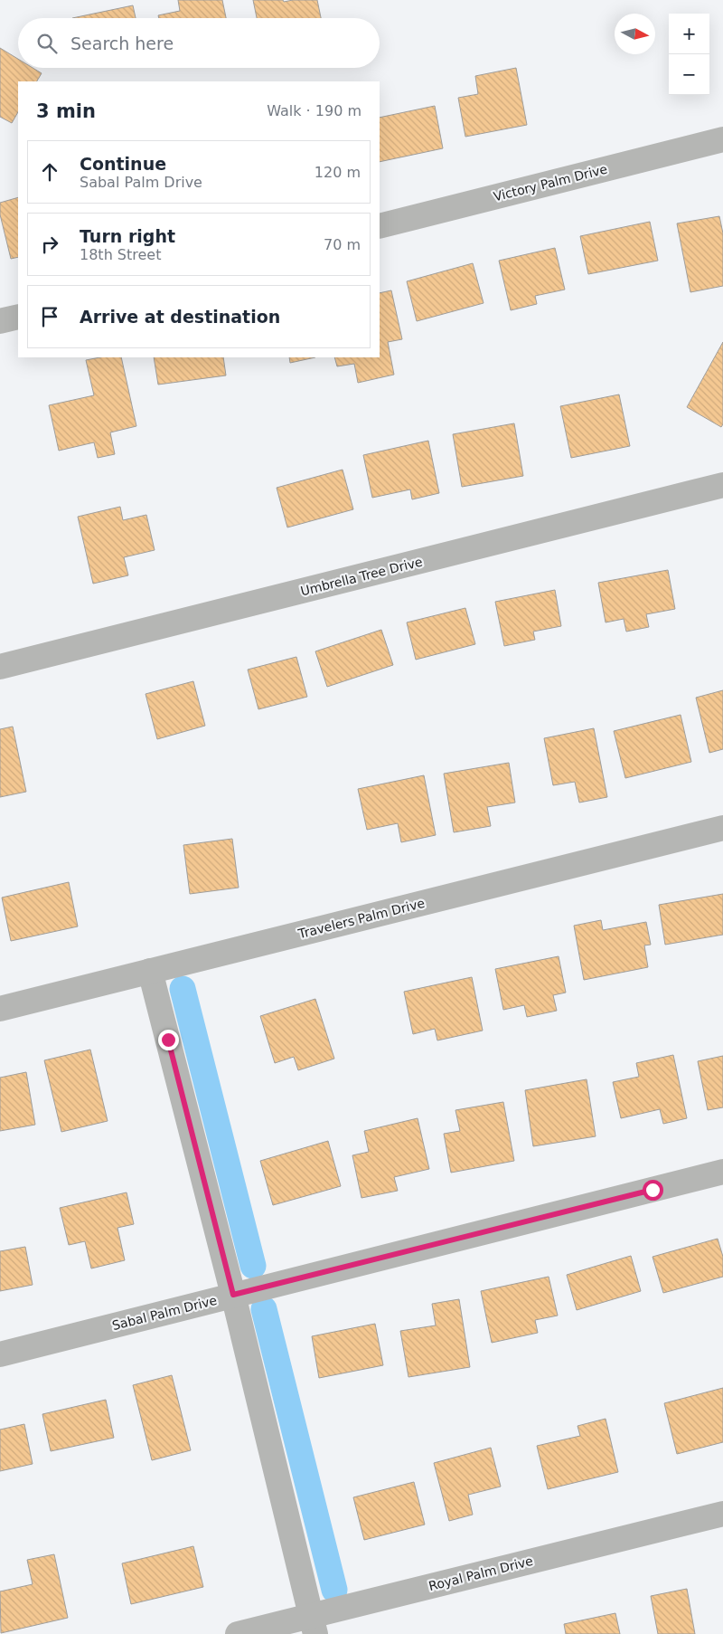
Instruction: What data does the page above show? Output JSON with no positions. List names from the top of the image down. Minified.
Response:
{"streets":{"street":["Victory Palm Drive","Umbrella Tree Drive","Travelers Palm Drive","Sabal Palm Drive","Royal Palm Drive"]},"north":"right","page":{"map_buttons":["+","−"],"search":"Search here","heading":["3 min","Walk · 190 m"],"list":[["Continue","Sabal Palm Drive","120 m"],["Turn right","18th Street","70 m"],"Arrive at destination"]}}
